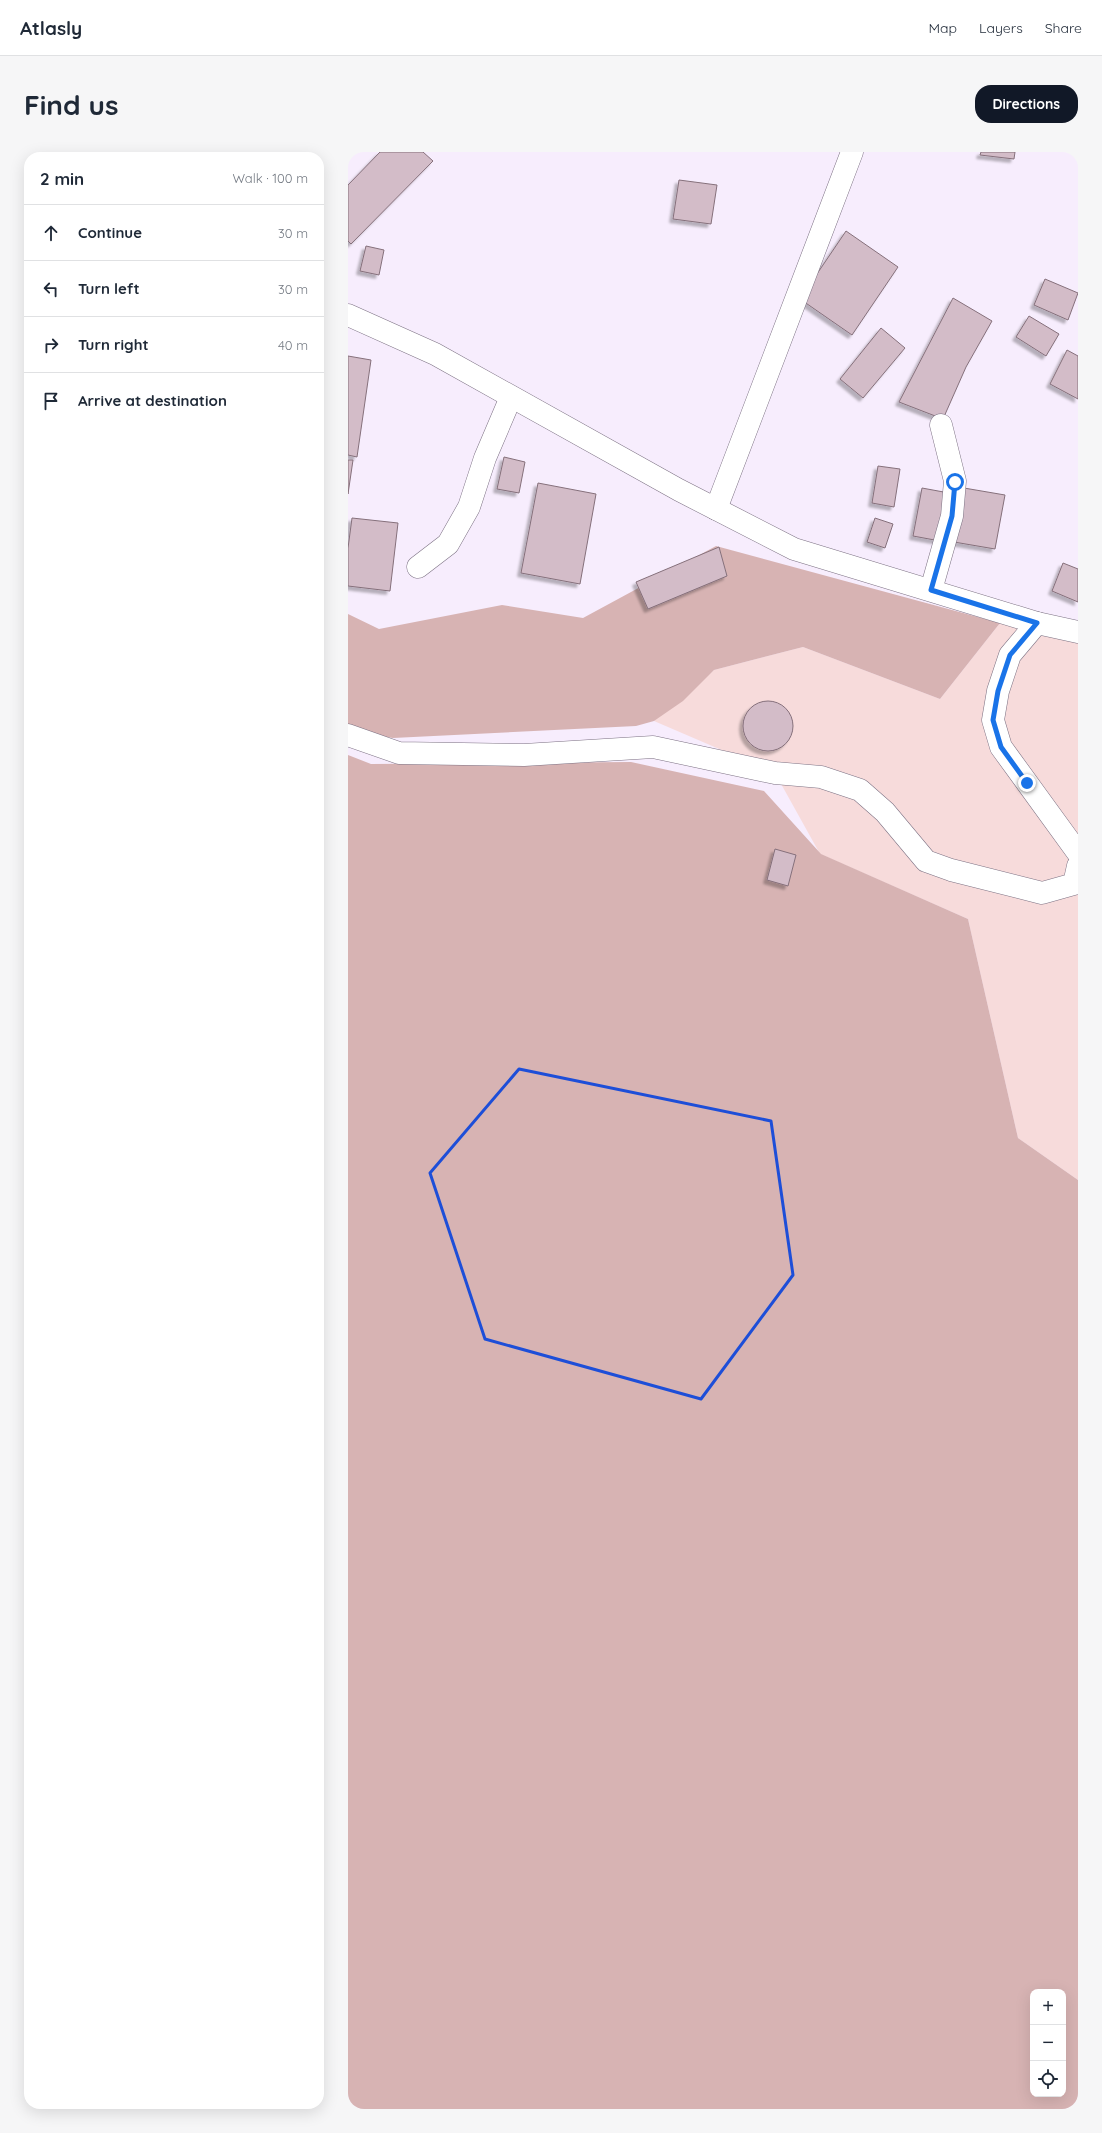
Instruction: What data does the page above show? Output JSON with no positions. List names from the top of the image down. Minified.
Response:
{"page":{"header":"Atlasly","nav":["Map","Layers","Share"],"buttons":"Directions","title":"Find us","heading":["2 min","Walk · 100 m"],"list":[["Continue","30 m"],["Turn left","30 m"],["Turn right","40 m"],"Arrive at destination"],"map_buttons":["+","−"]}}
